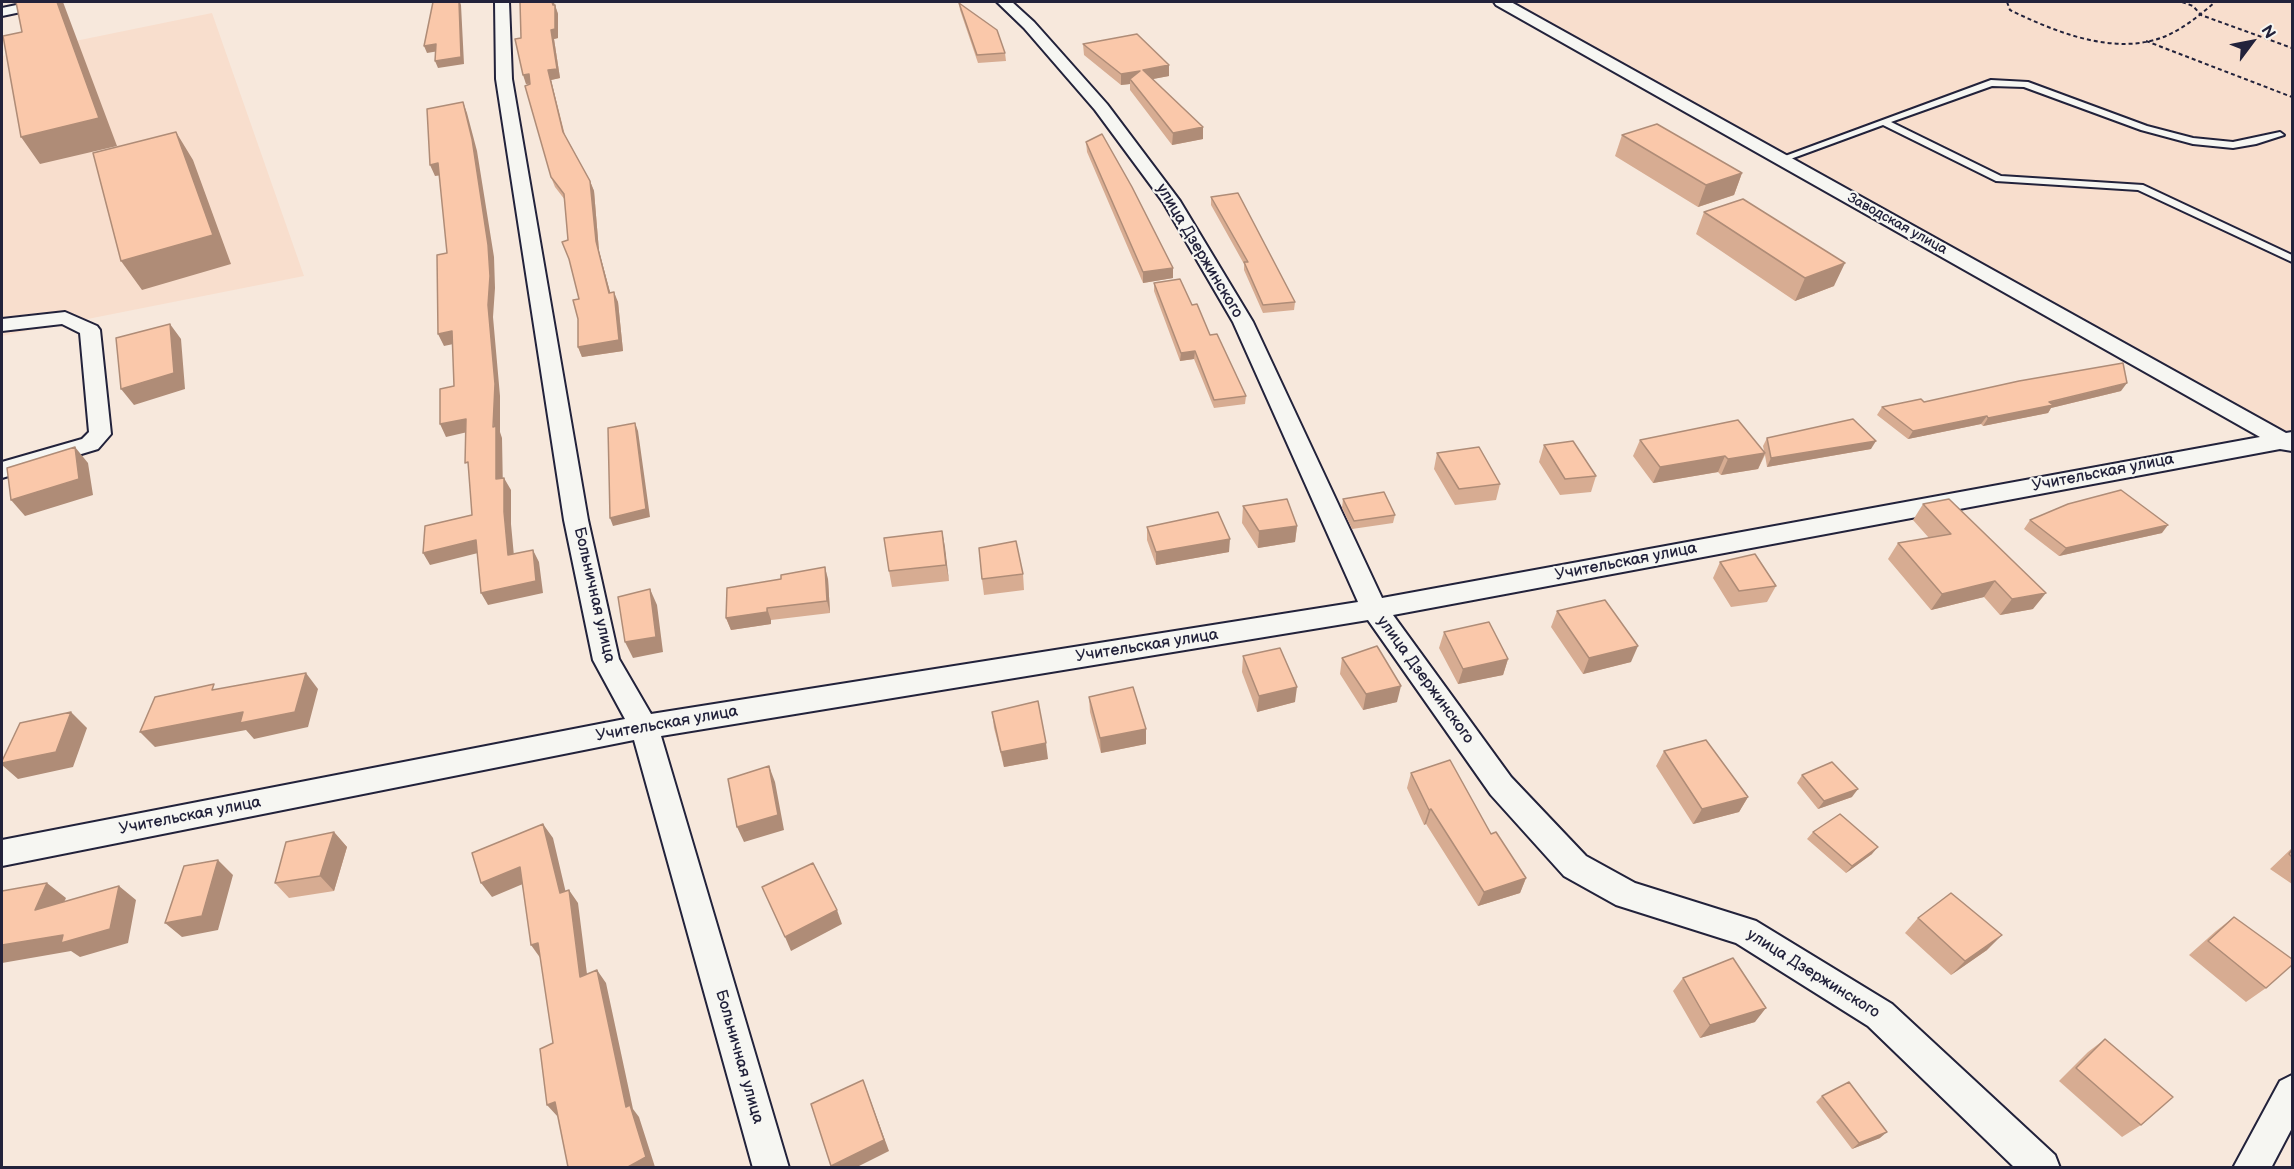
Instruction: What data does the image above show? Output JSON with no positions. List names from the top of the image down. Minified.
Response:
{"streets":{"street":["Заводская улица","улица Дзержинского","Учительская улица","Больничная улица"]},"crossings":[["Заводская улица","Учительская улица"],["улица Дзержинского","Учительская улица"],["Учительская улица","Больничная улица"]],"north":"top right"}
